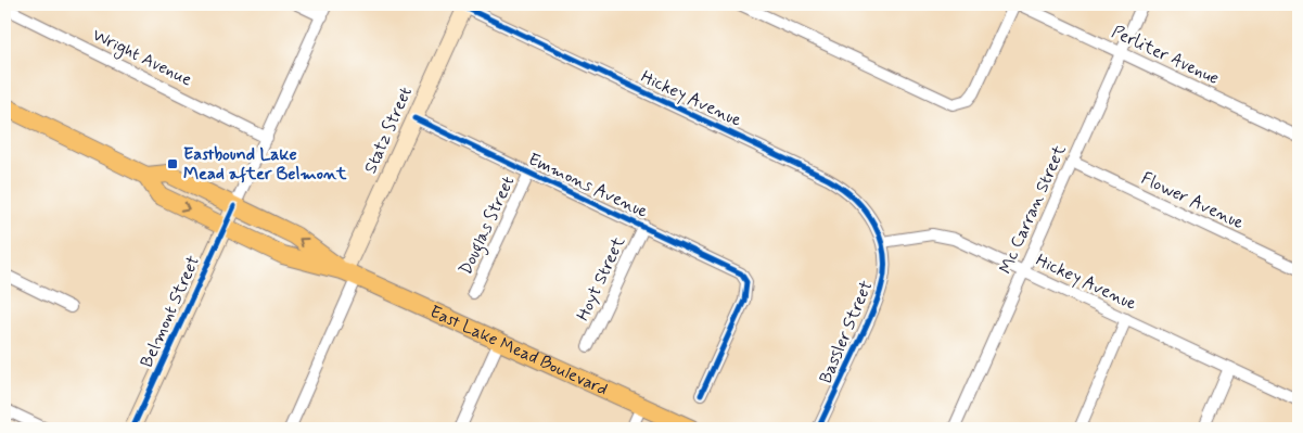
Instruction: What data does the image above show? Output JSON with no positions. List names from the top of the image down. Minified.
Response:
{"streets":{"main road":["East Lake Mead Boulevard"],"street":["Perliter Avenue","Wright Avenue","Hickey Avenue","Statz Street","Emmons Avenue","Flower Avenue","Mc Carran Street","Douglas Street","Hoyt Street","Belmont Street","Bassler Street"]},"crossings":[["Perliter Avenue","Mc Carran Street"],["Wright Avenue","Belmont Street"],["Hickey Avenue","Statz Street"],["Hickey Avenue","Mc Carran Street"],["Hickey Avenue","Bassler Street"],["Statz Street","Emmons Avenue"],["Statz Street","East Lake Mead Boulevard"],["Emmons Avenue","Douglas Street"],["Emmons Avenue","Hoyt Street"],["Flower Avenue","Mc Carran Street"],["Belmont Street","East Lake Mead Boulevard"]],"places":{"transit":["Eastbound Lake Mead after Belmont"]}}
